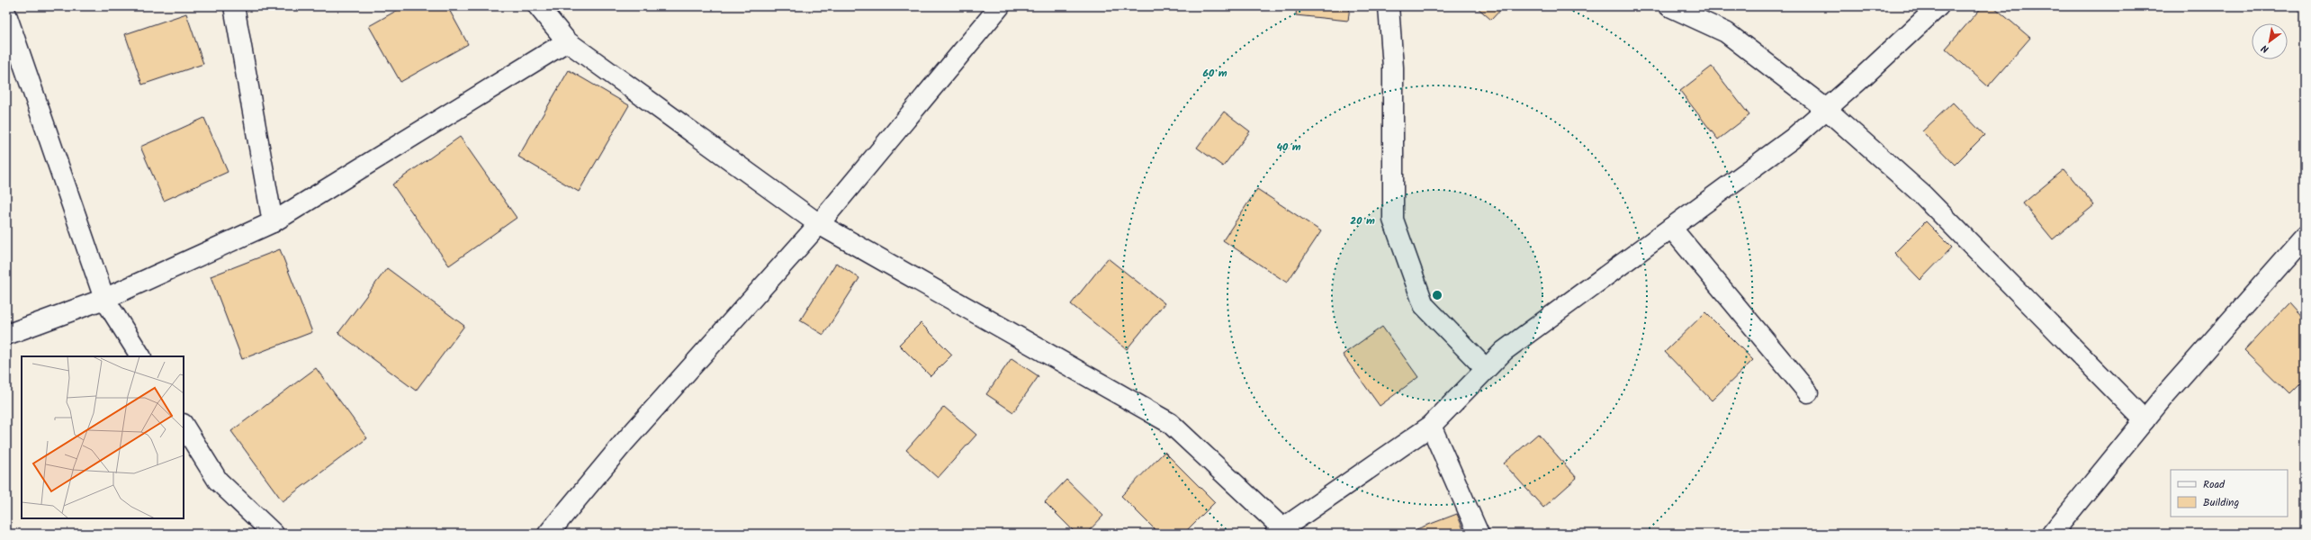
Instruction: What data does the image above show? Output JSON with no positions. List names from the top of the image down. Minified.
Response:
{"legend":["Road","Building"],"north":"bottom left","rings":["60 m","40 m","20 m"]}
